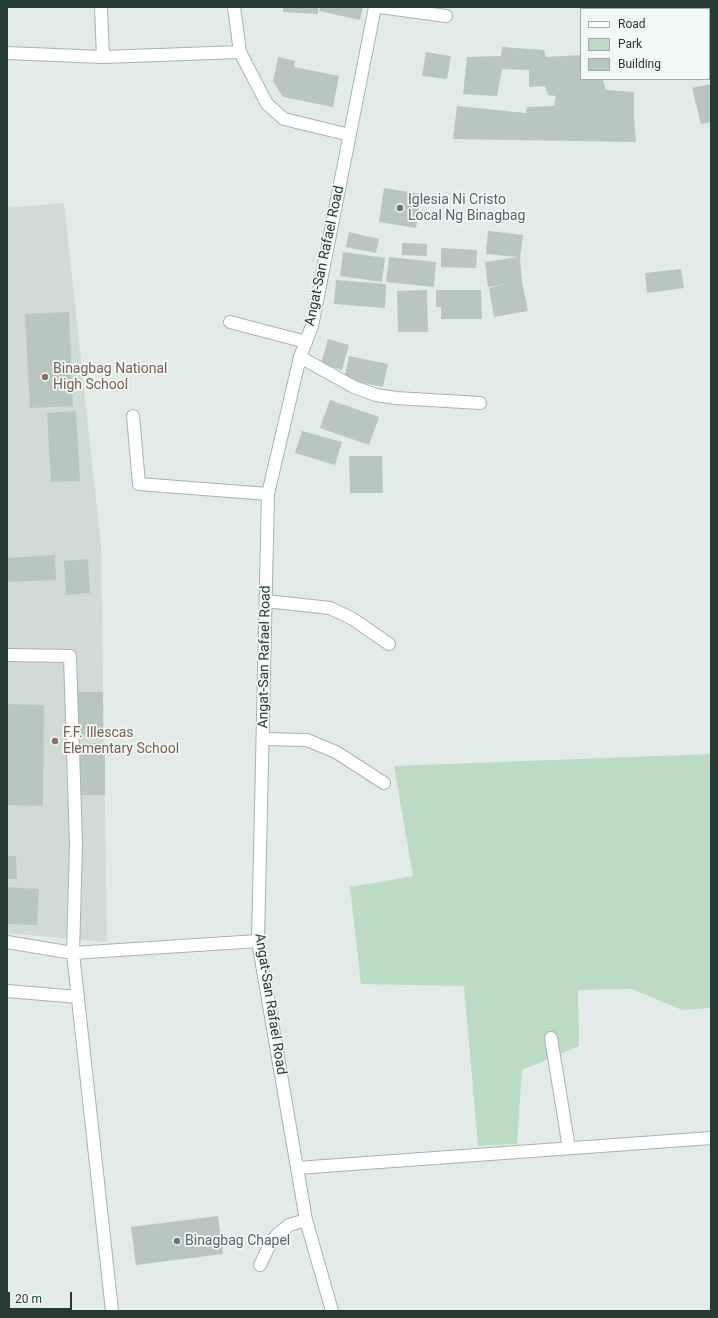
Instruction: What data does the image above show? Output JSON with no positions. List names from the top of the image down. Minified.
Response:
{"streets":{"street":["Angat-San Rafael Road"]},"places":["Iglesia Ni Cristo Local Ng Binagbag","Binagbag National High School","F.F. Illescas Elementary School","Binagbag Chapel"],"legend":["Road","Park","Building"],"scale_bar":"20 m"}
